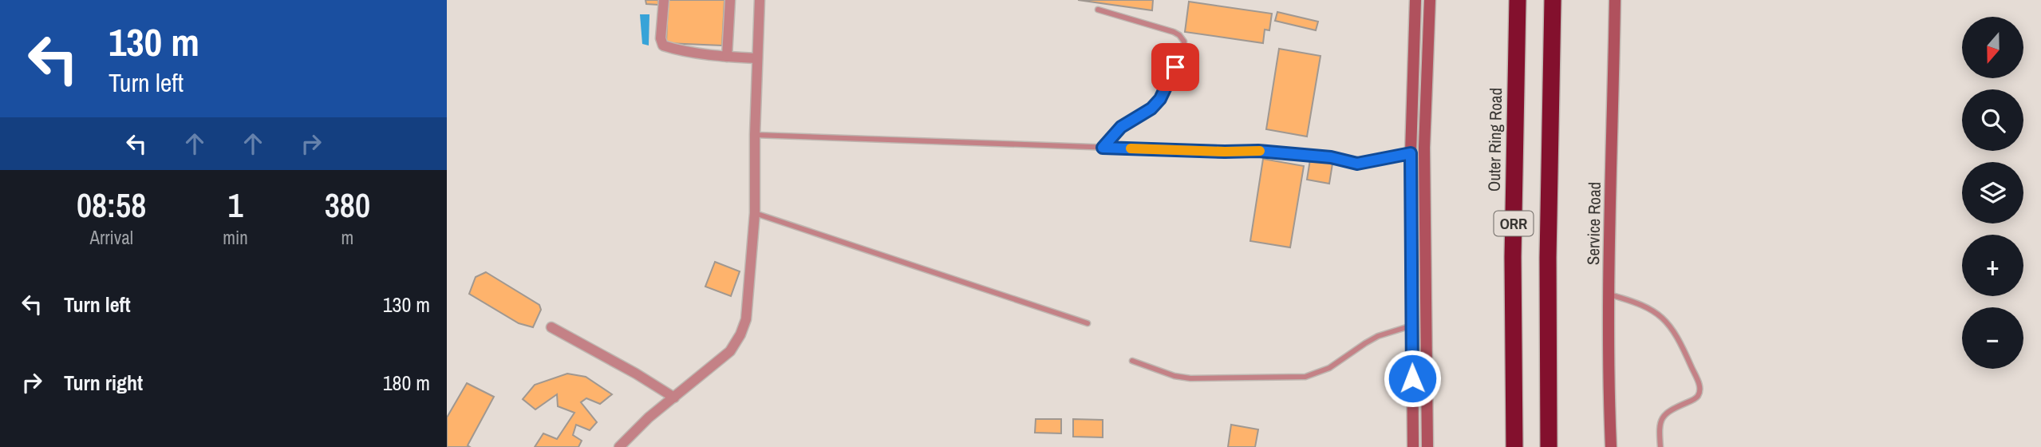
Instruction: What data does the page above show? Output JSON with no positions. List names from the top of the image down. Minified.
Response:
{"streets":{"highway":["Outer Ring Road","ORR"],"main road":["Service Road"]},"north":"bottom","page":{"turn":["130 m","Turn left"],"map_buttons":["+","−"],"eta":["08:58","Arrival","1","min","380","m"],"list":[{"name":"Turn left","value":"130 m"},{"name":"Turn right","value":"180 m"}]}}
